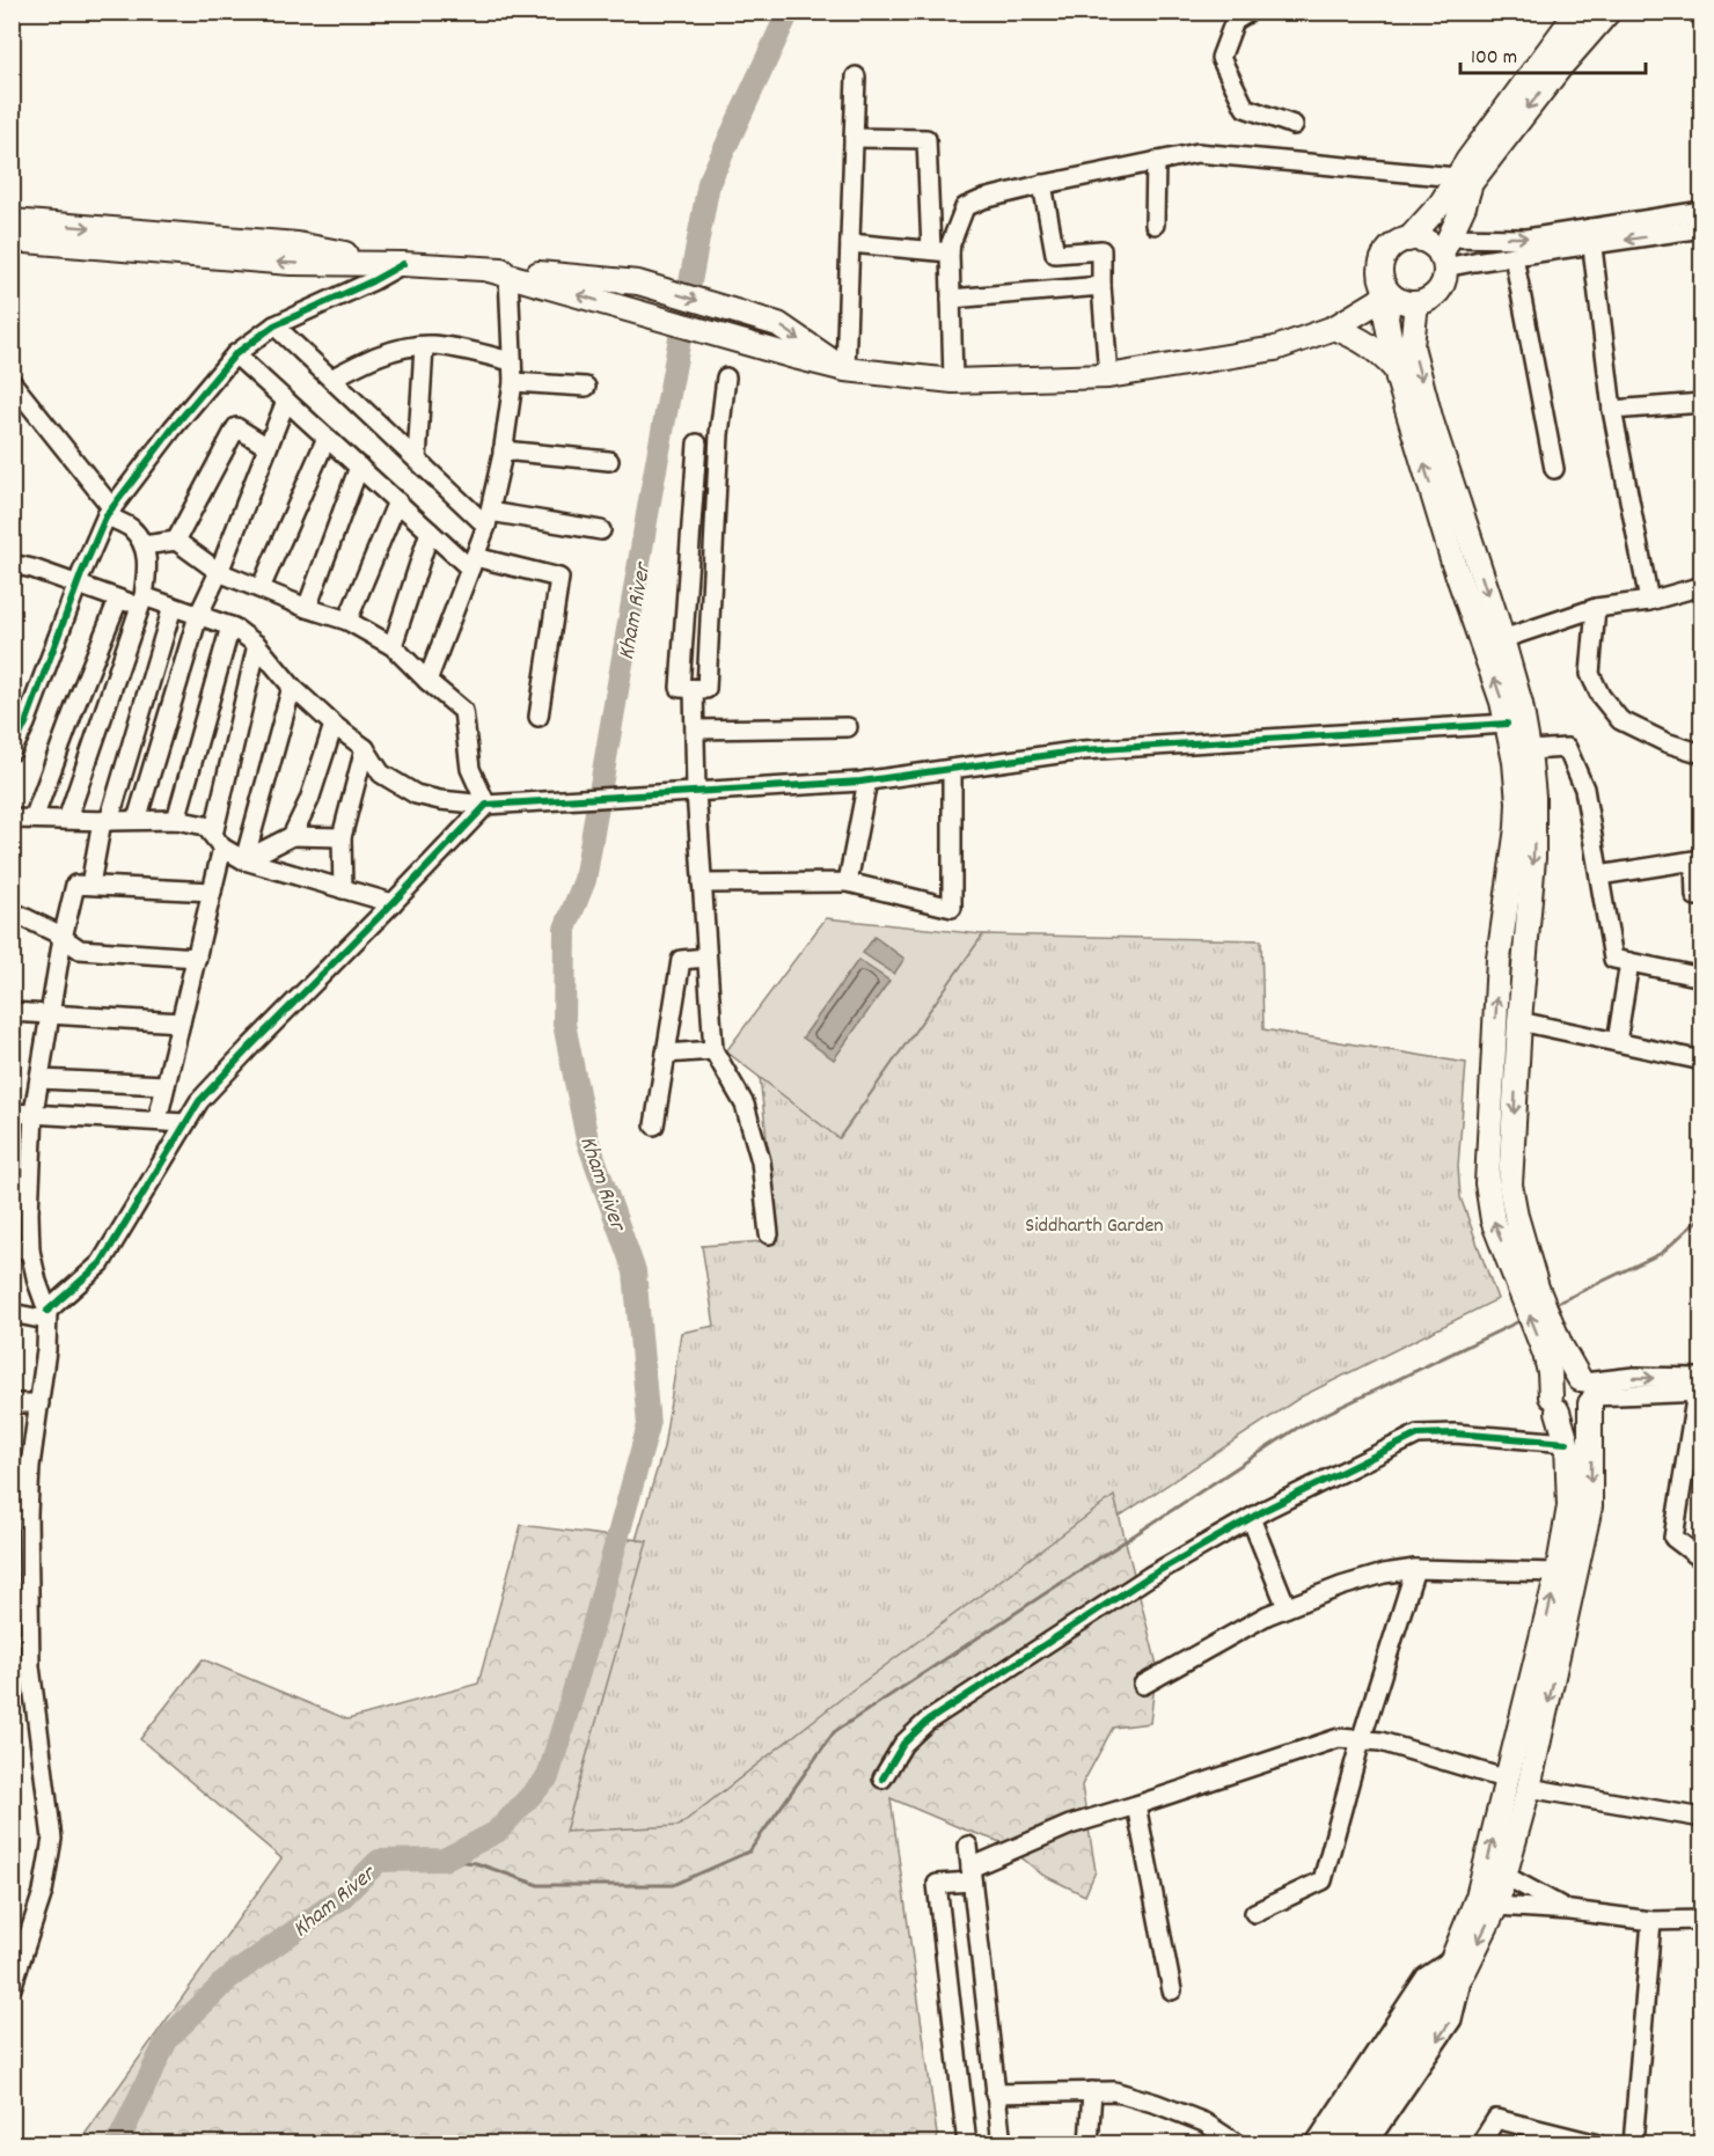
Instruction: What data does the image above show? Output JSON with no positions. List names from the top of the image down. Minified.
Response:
{"water":["Kham River"],"parks":["Siddharth Garden"],"scale_bar":"100 m"}
